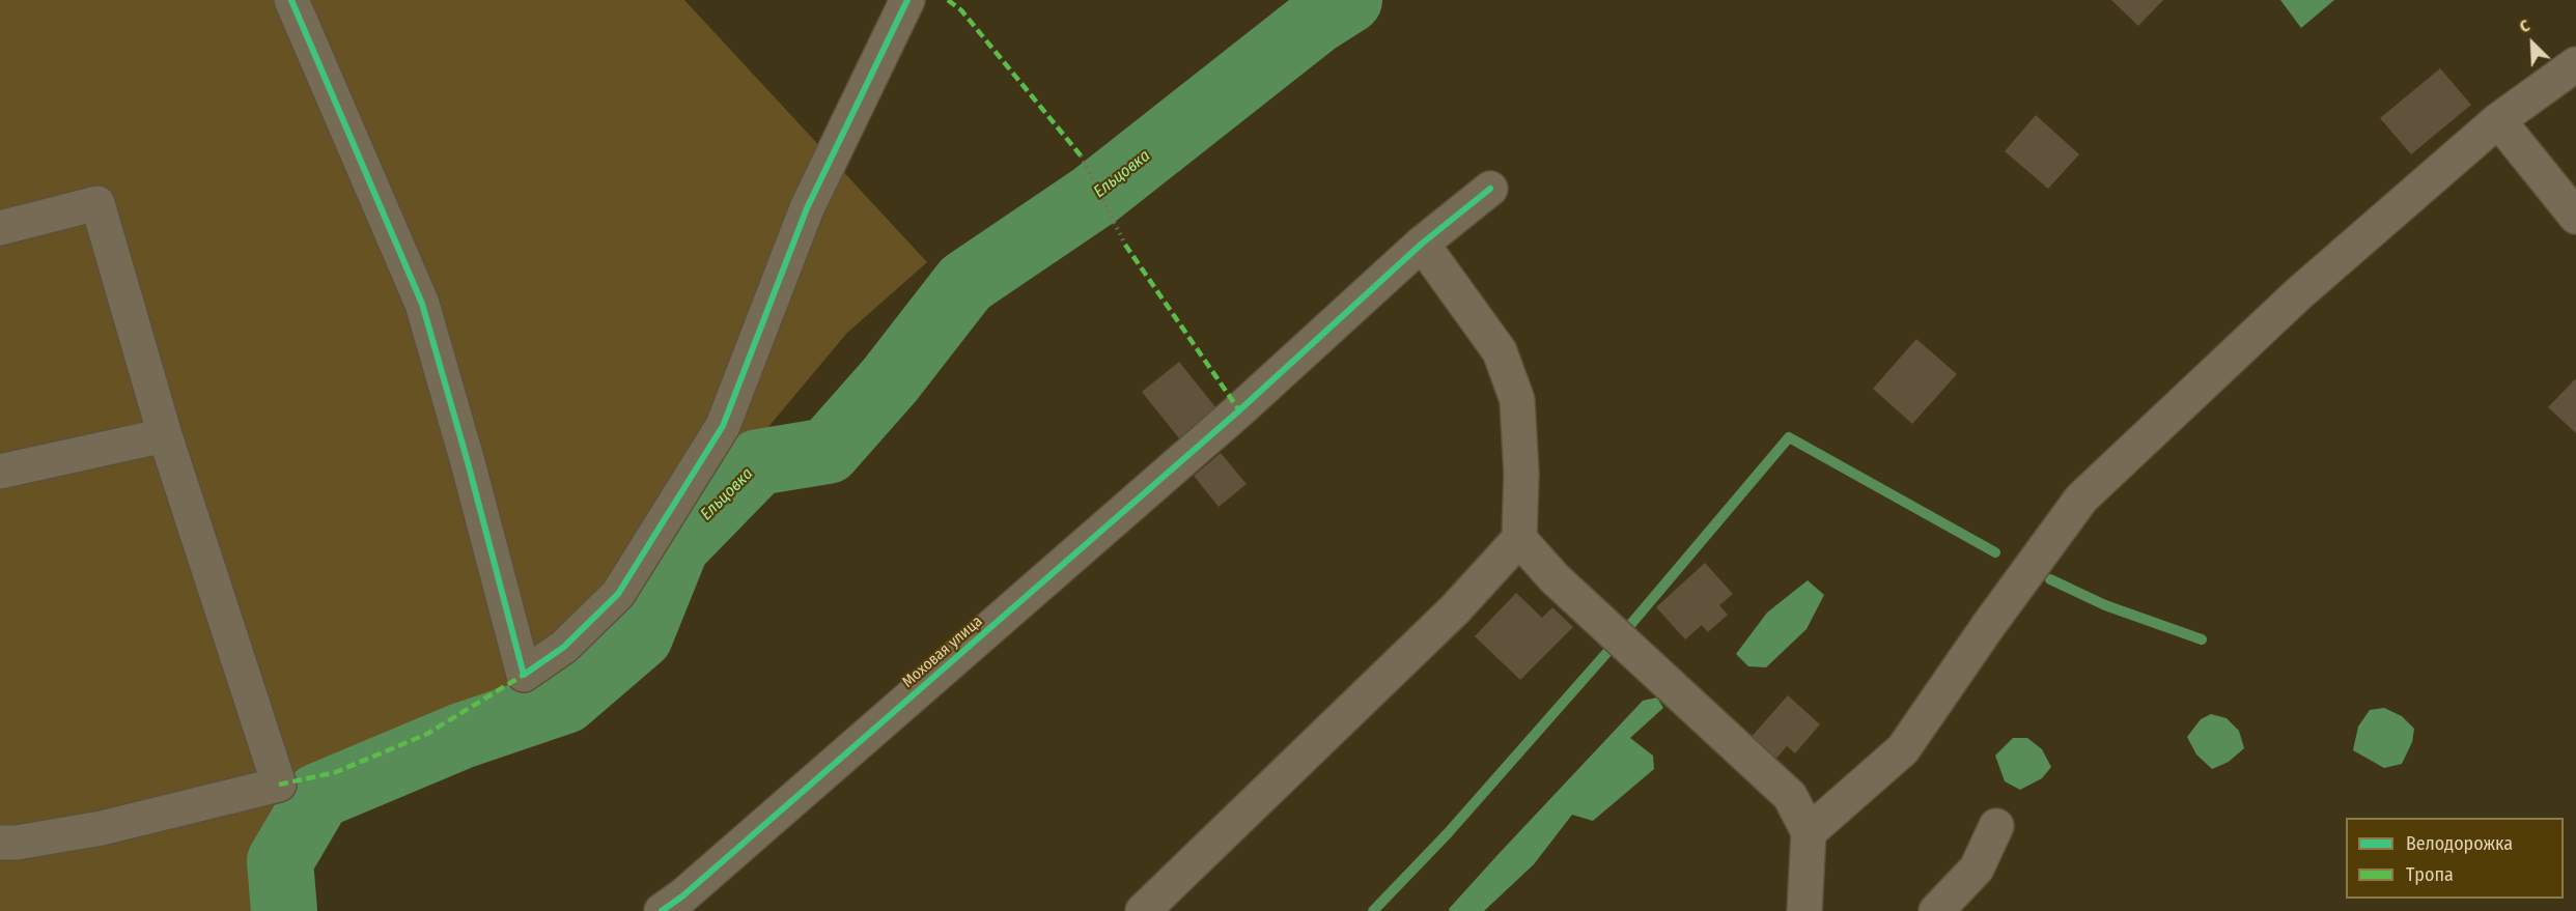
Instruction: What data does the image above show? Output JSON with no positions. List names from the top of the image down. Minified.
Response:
{"streets":{"street":["Моховая улица"]},"water":["Ельцовка"],"legend":["Велодорожка","Тропа"],"north":"top left"}
